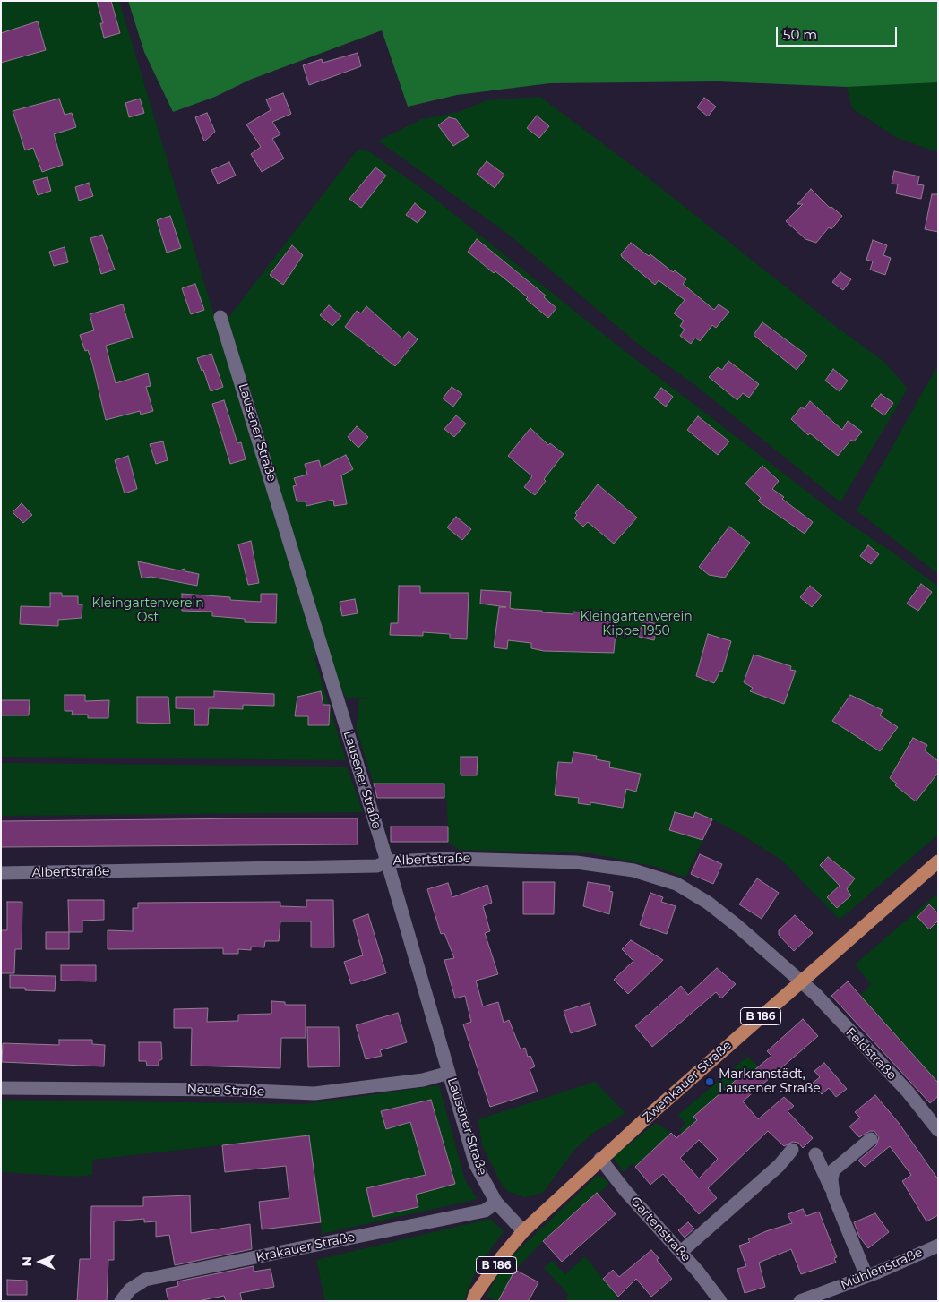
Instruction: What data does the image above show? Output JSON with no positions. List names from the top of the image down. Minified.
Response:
{"streets":{"main road":["B 186","Zwenkauer Straße"],"street":["Lausener Straße","Albertstraße","Feldstraße","Neue Straße","Gartenstraße","Krakauer Straße","Mühlenstraße"]},"crossings":[["Lausener Straße","Albertstraße"],["Lausener Straße","Zwenkauer Straße"],["Lausener Straße","Neue Straße"],["Lausener Straße","Krakauer Straße"],["Albertstraße","Feldstraße"],["Albertstraße","Zwenkauer Straße"],["Feldstraße","Zwenkauer Straße"],["Zwenkauer Straße","Gartenstraße"]],"parks":["Kleingartenverein Ost","Kleingartenverein Kippe 1950"],"places":["Markranstädt, Lausener Straße"],"scale_bar":"50 m","north":"left"}
